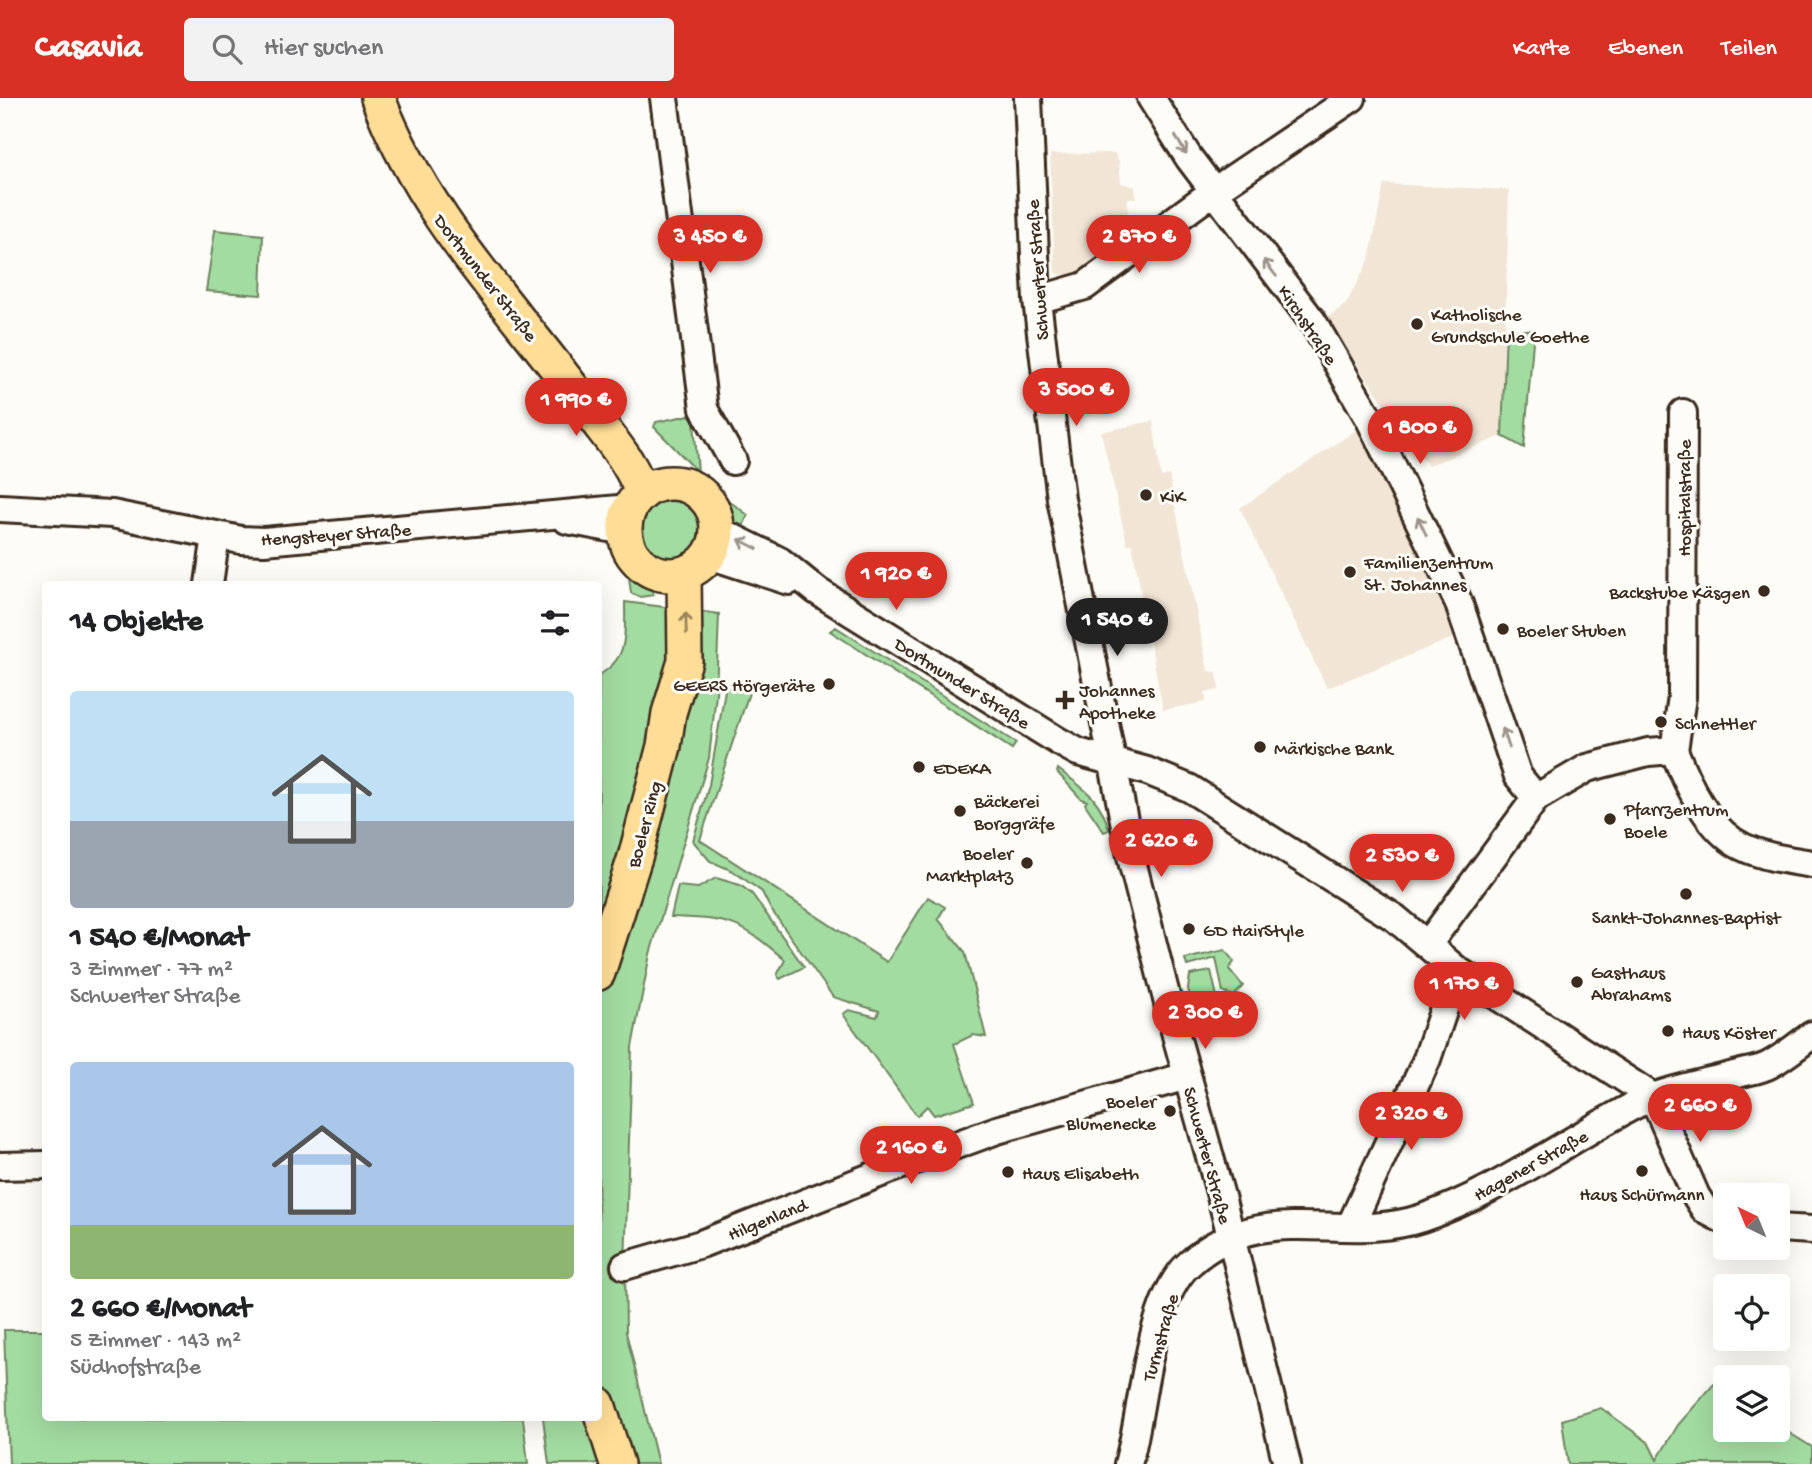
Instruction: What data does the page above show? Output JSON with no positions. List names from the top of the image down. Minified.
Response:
{"streets":{"main road":["Dortmunder Straße","Boeler Ring"],"street":["Schwerter Straße","Kirchstraße","Hospitalstraße","Hengsteyer Straße","Hagener Straße","Hilgenland","Turmstraße"]},"crossings":[["Schwerter Straße","Dortmunder Straße"],["Schwerter Straße","Hagener Straße"],["Schwerter Straße","Hilgenland"],["Schwerter Straße","Turmstraße"],["Dortmunder Straße","Hengsteyer Straße"],["Dortmunder Straße","Boeler Ring"],["Dortmunder Straße","Hagener Straße"],["Hengsteyer Straße","Boeler Ring"],["Hagener Straße","Turmstraße"]],"places":{"other":["Katholische Grundschule Goethe","KiK","Familienzentrum St. Johannes","Backstube Käsgen","Boeler Stuben","GEERS Hörgeräte","Schnettler","Märkische Bank","EDEKA","Bäckerei Borggräfe","Pfarrzentrum Boele","Boeler Marktplatz","Sankt-Johannes-Baptist","GD HairStyle","Gasthaus Abrahams","Haus Köster","Boeler Blumenecke","Haus Schürmann","Haus Elisabeth"],"health":["Johannes Apotheke"]},"north":"top left","page":{"header":"Casavia","search":"Hier suchen","nav":["Karte","Ebenen","Teilen"],"price":["3 450 €","2 870 €","3 500 €","1 990 €","1 800 €","1 920 €","1 540 €","2 620 €","2 530 €","1 170 €","2 300 €","2 660 €","2 320 €","2 160 €"],"heading":"14 Objekte","list":[{"name":"1 540 €/Monat","note":"3 Zimmer · 77 m² · Schwerter Straße"},{"name":"2 660 €/Monat","note":"5 Zimmer · 143 m² · Südhofstraße"}]}}
